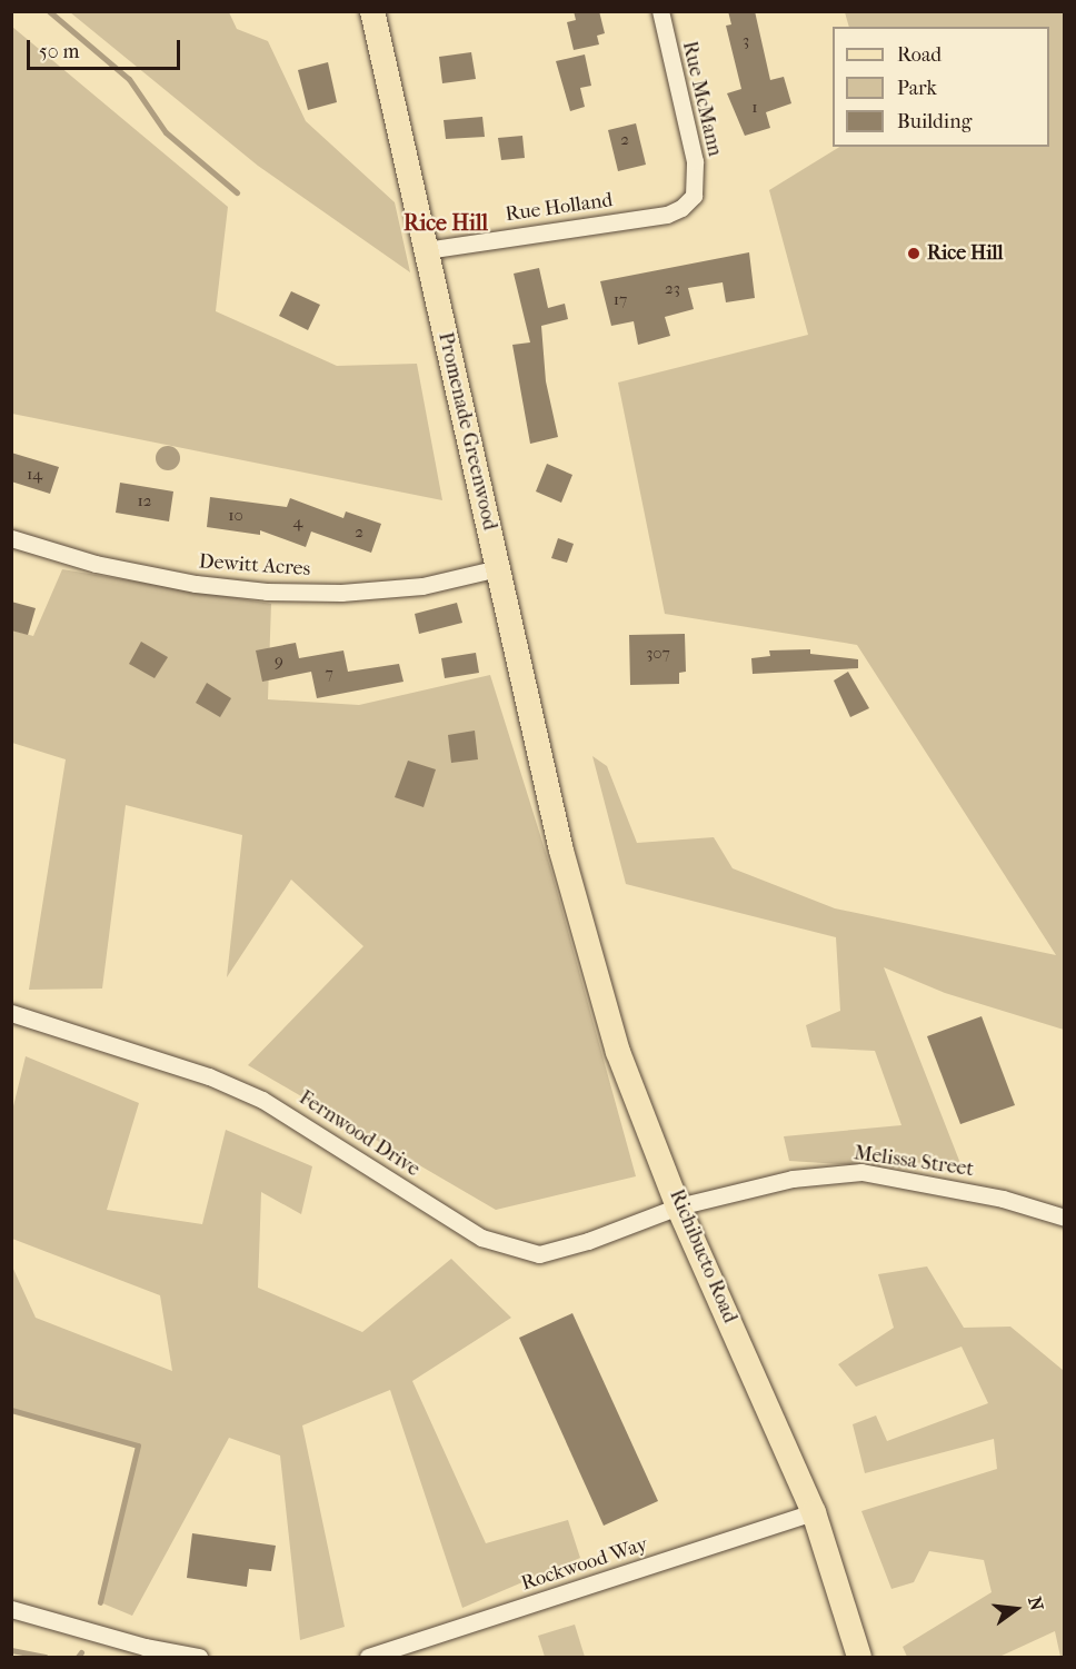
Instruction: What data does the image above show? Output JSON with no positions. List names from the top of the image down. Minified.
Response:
{"streets":{"main road":["Promenade Greenwood","Richibucto Road"],"street":["Rue McMann","Rue Holland","Dewitt Acres","Fernwood Drive","Melissa Street","Rockwood Way"]},"crossings":[["Rue McMann","Rue Holland"],["Rue Holland","Promenade Greenwood"],["Promenade Greenwood","Dewitt Acres"],["Promenade Greenwood","Richibucto Road"],["Fernwood Drive","Melissa Street"],["Fernwood Drive","Richibucto Road"],["Melissa Street","Richibucto Road"],["Richibucto Road","Rockwood Way"]],"districts":["Rice Hill"],"places":["Rice Hill"],"house_numbers":["3","1","2","23","17","14","12","10","4","2","307","9","7"],"legend":["Road","Park","Building"],"scale_bar":"50 m","north":"right"}
